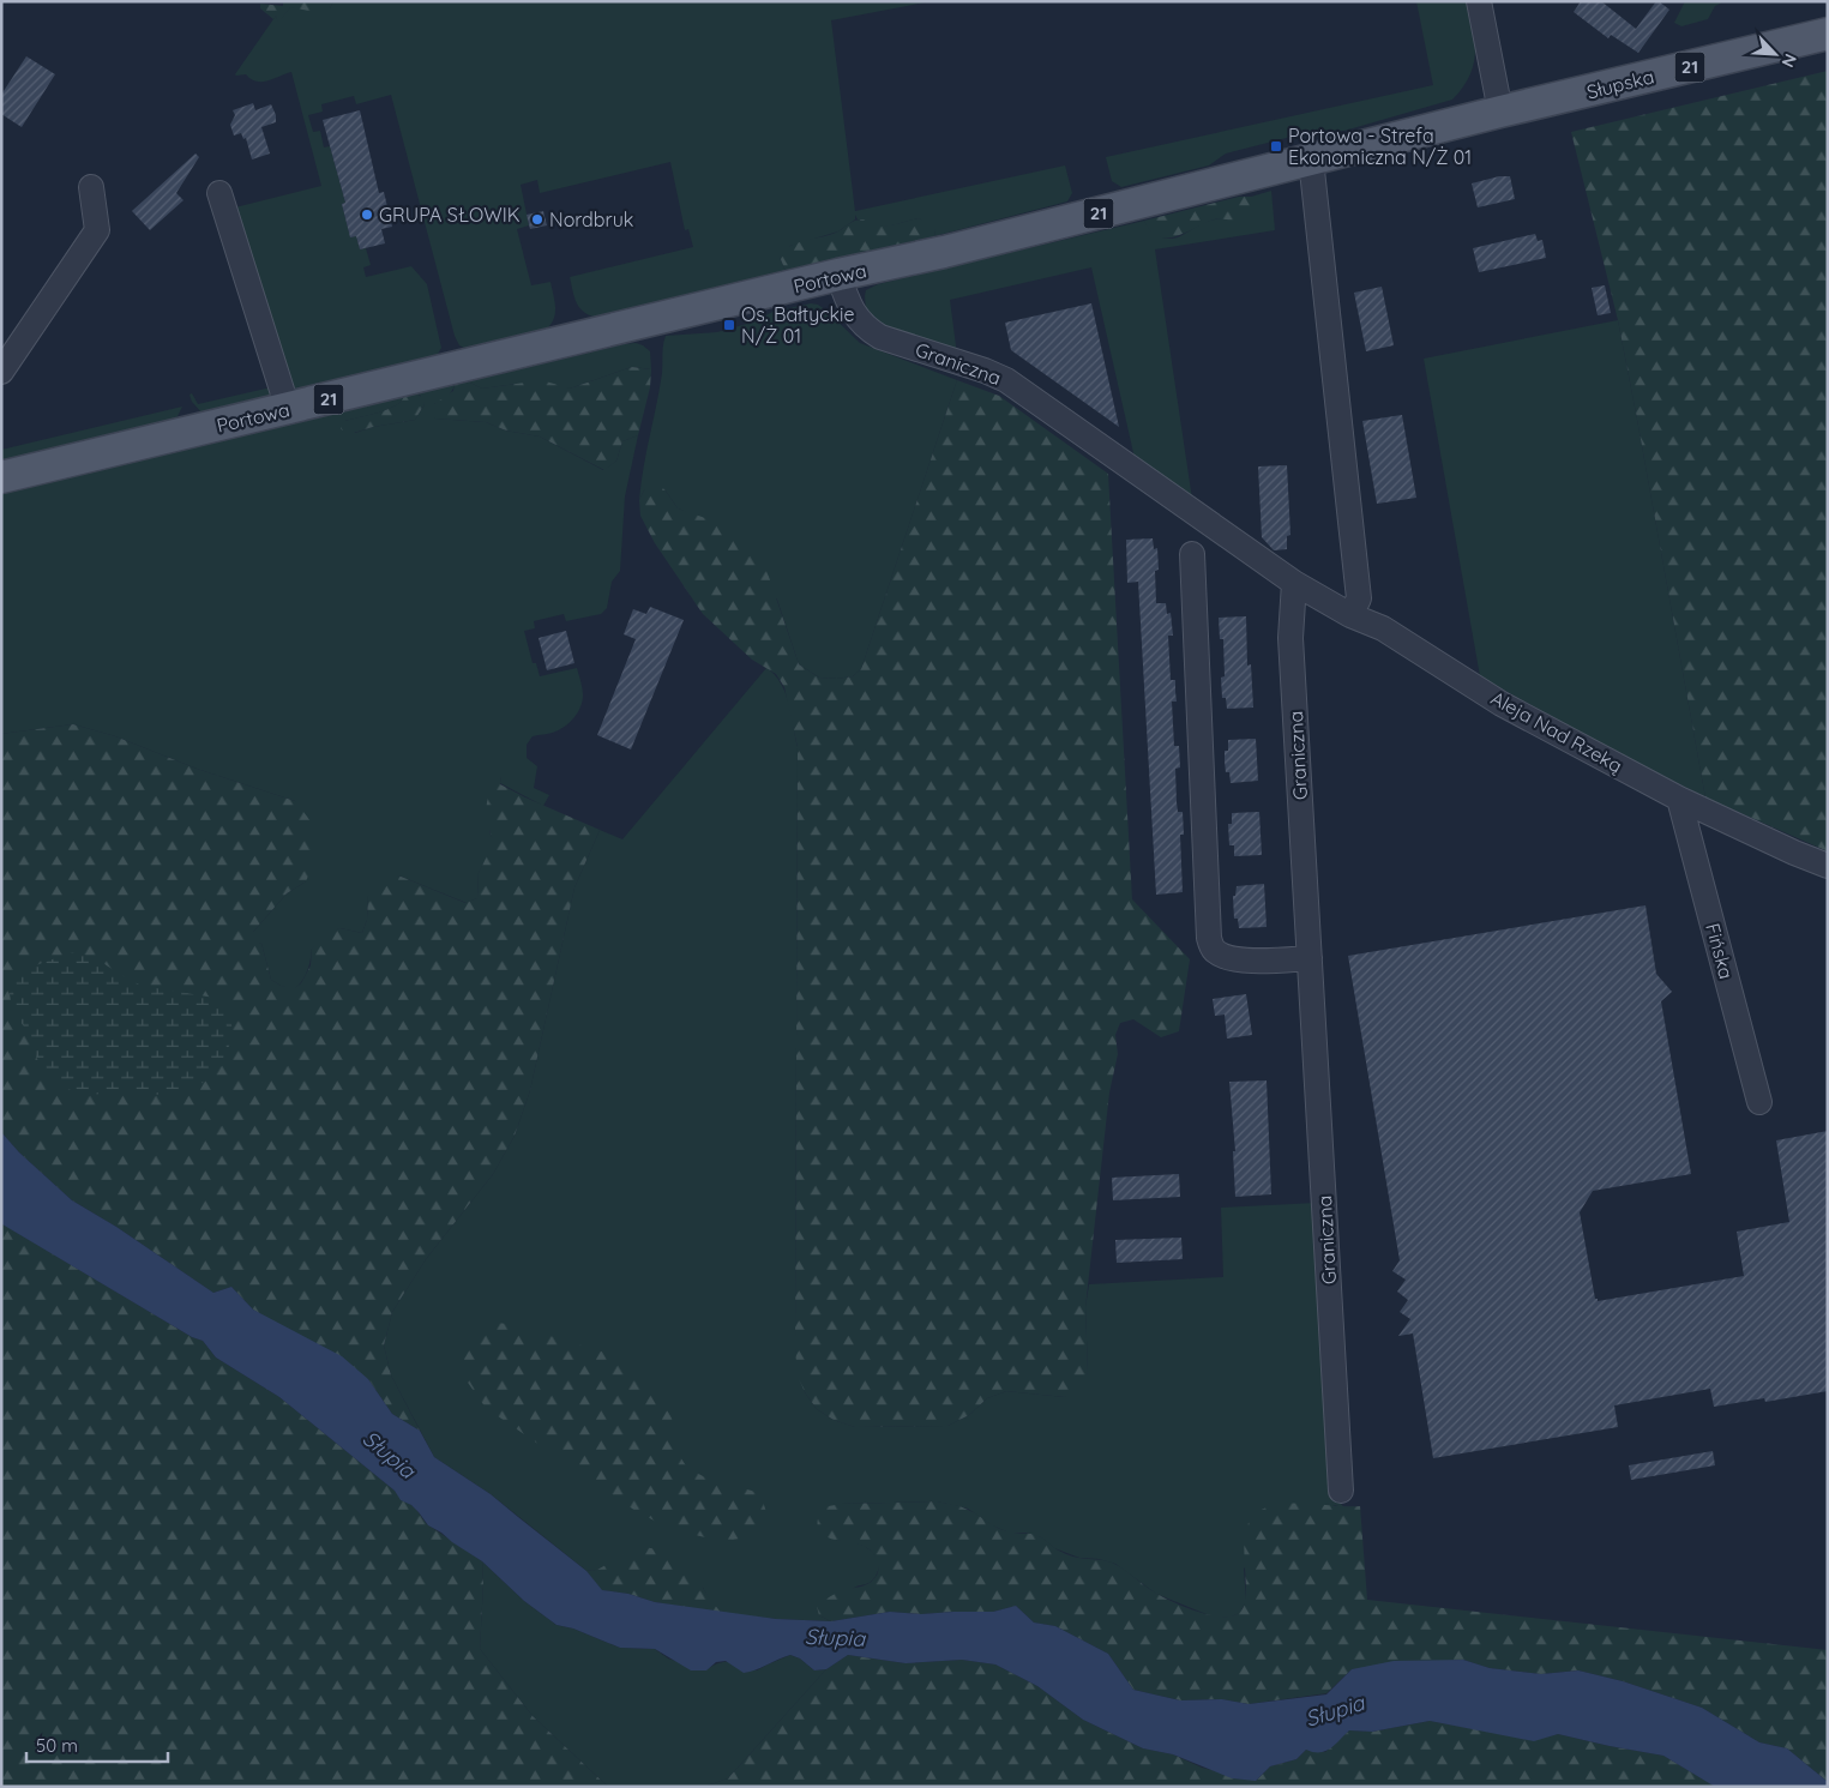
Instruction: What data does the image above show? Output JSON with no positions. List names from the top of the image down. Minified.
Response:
{"streets":{"main road":["21","Słupska","Portowa"],"street":["Graniczna","Aleja Nad Rzeką","Fińska"]},"crossings":[["Słupska","Portowa"],["Portowa","Graniczna"],["Graniczna","Aleja Nad Rzeką"],["Aleja Nad Rzeką","Fińska"]],"water":["Słupia"],"places":{"transit":["Portowa - Strefa Ekonomiczna N/Ż 01","Os. Bałtyckie N/Ż 01"],"other":["GRUPA SŁOWIK","Nordbruk"]},"scale_bar":"50 m","north":"bottom right"}
